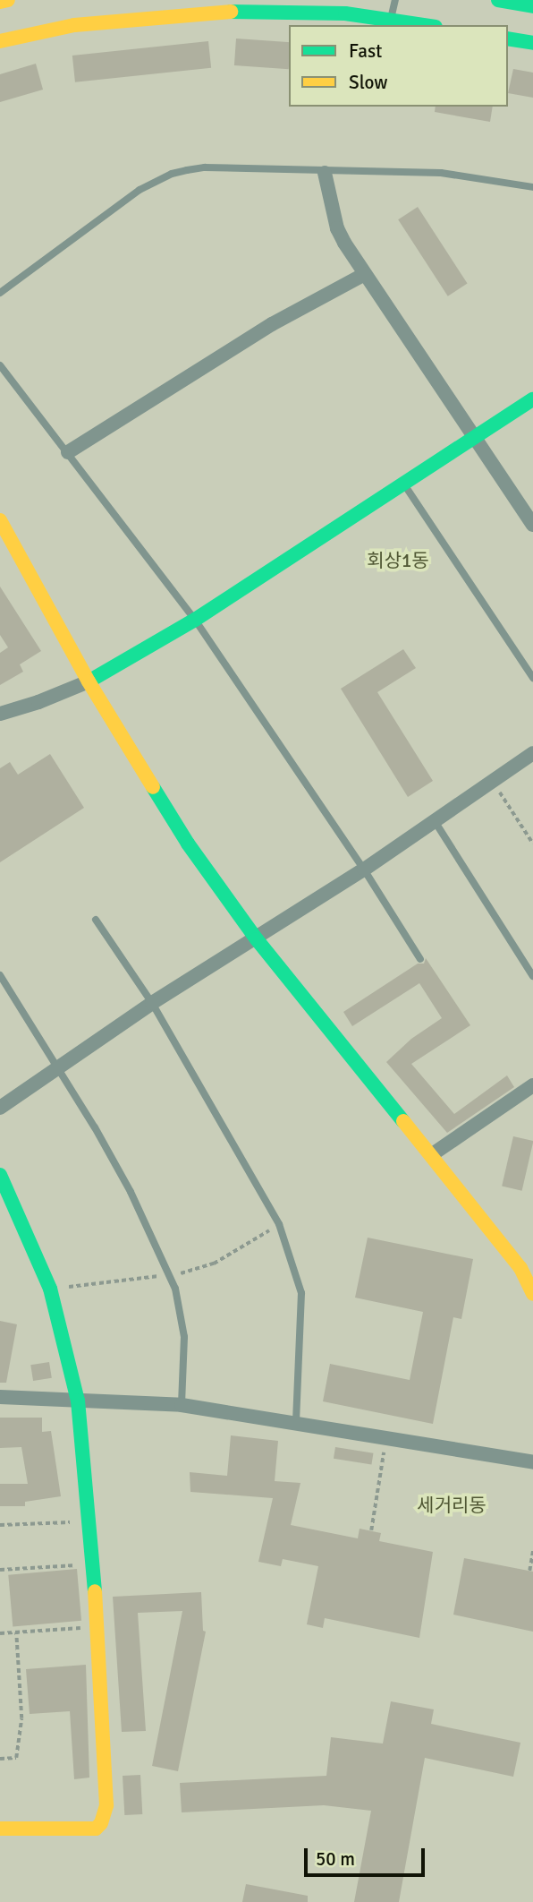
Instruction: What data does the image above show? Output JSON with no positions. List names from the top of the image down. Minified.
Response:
{"districts":["회상1동","세거리동"],"legend":["Fast","Slow"],"scale_bar":"50 m"}
